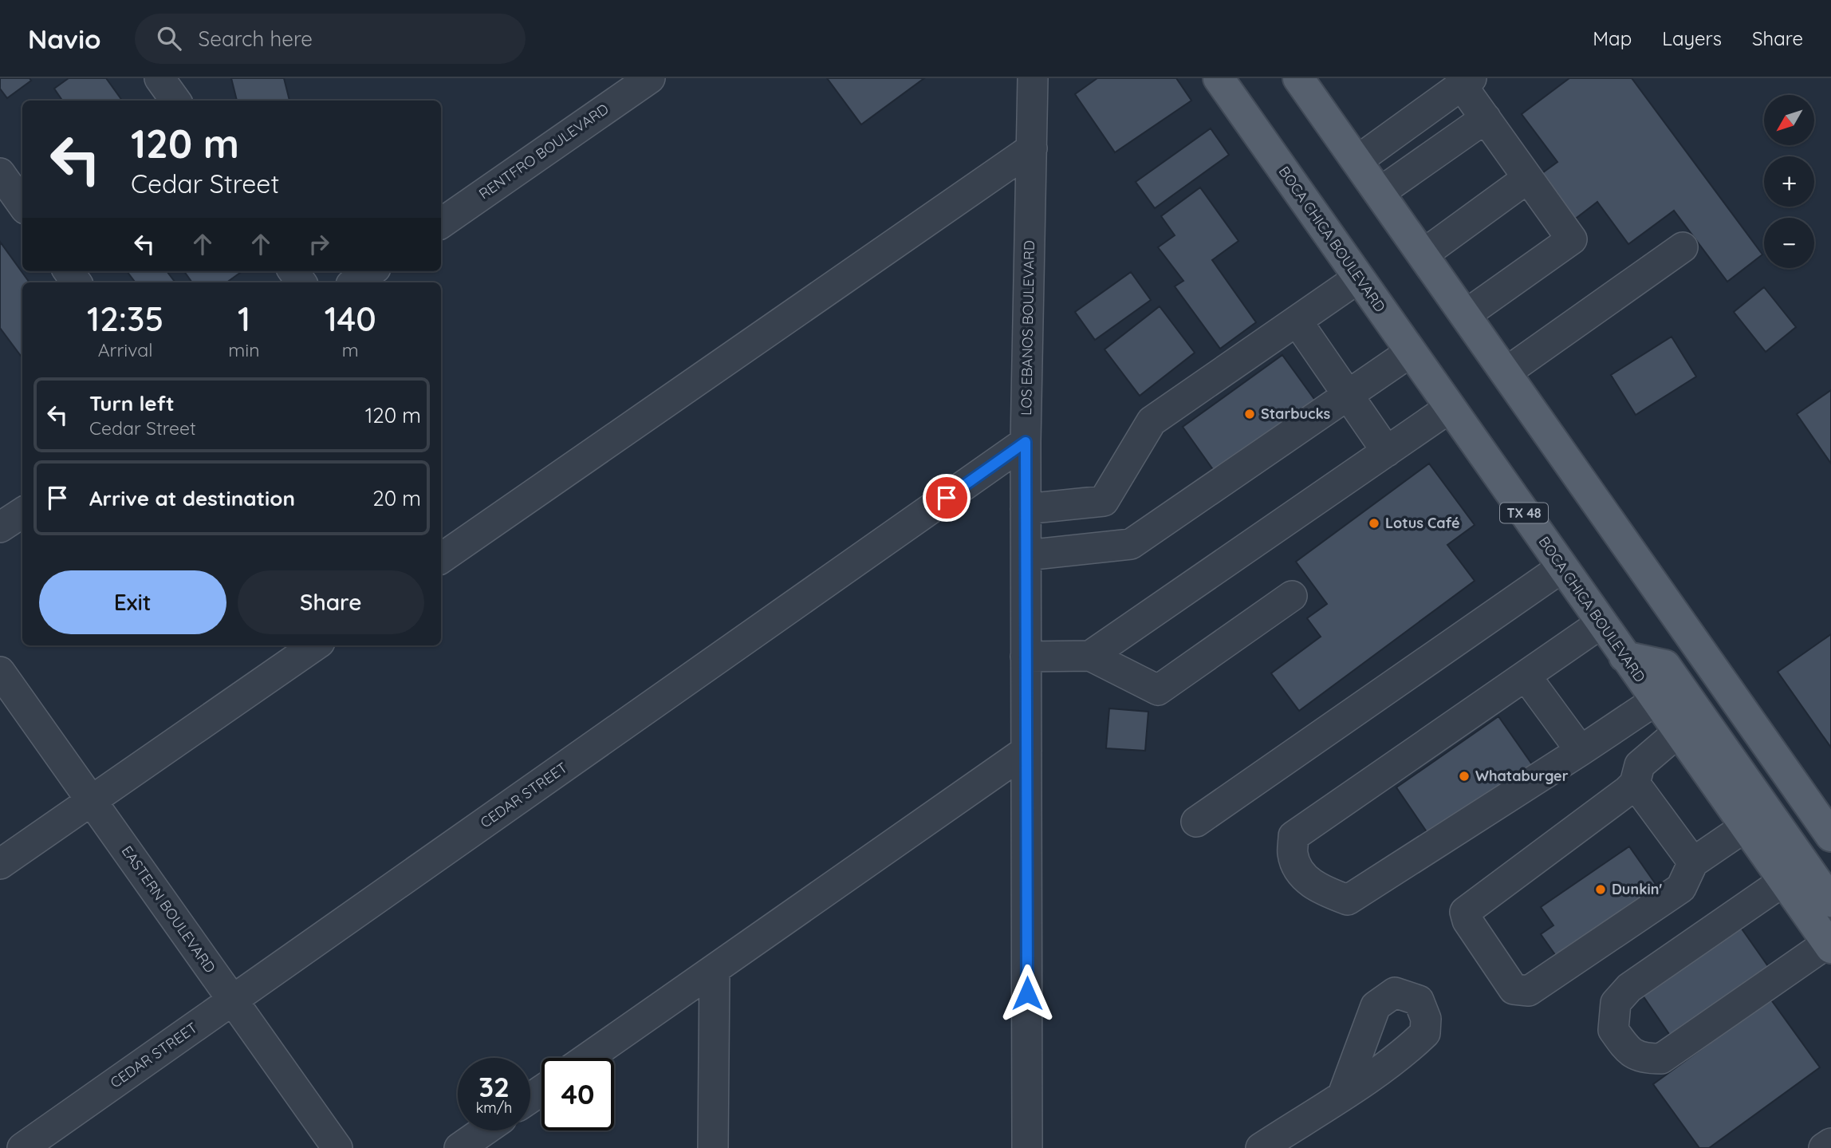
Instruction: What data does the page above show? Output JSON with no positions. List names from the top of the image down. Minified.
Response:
{"streets":{"main road":["BOCA CHICA BOULEVARD","TX 48"],"street":["RENTFRO BOULEVARD","LOS EBANOS BOULEVARD","CEDAR STREET","EASTERN BOULEVARD"]},"crossings":[["LOS EBANOS BOULEVARD","CEDAR STREET"],["CEDAR STREET","EASTERN BOULEVARD"]],"places":["Starbucks","Lotus Café","Whataburger","Dunkin'"],"north":"bottom left","page":{"header":"Navio","search":"Search here","nav":["Map","Layers","Share"],"map_buttons":["+","−"],"turn":["120 m","Cedar Street"],"eta":["12:35","Arrival","1","min","140","m"],"list":[{"name":"Turn left","note":"Cedar Street","value":"120 m"},{"name":"Arrive at destination","value":"20 m"}],"buttons":["Exit","Share"],"speed":"32 km/h","limit":"40"}}
